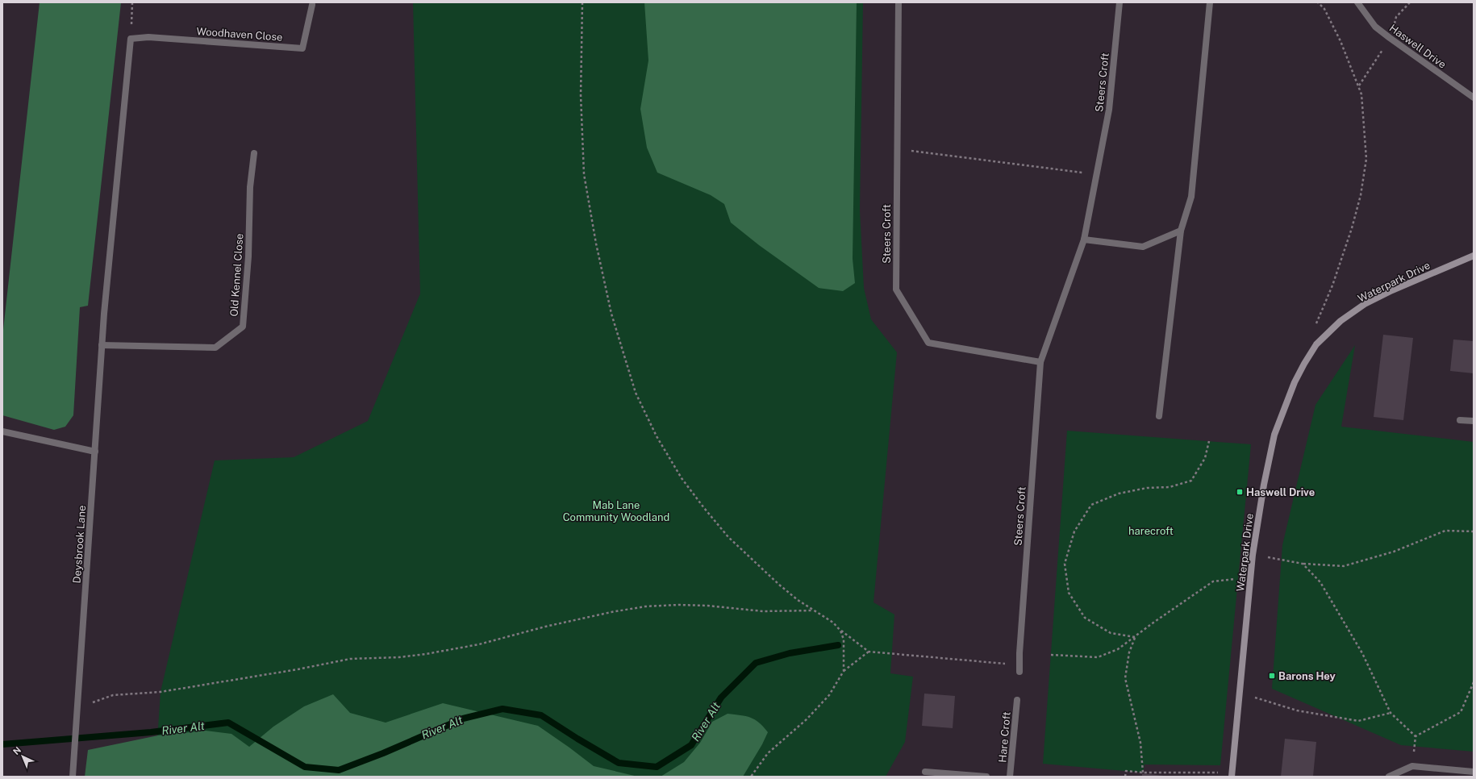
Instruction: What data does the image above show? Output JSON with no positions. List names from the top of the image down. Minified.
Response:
{"streets":{"street":["Woodhaven Close","Haswell Drive","Steers Croft","Old Kennel Close","Waterpark Drive","Deysbrook Lane","Hare Croft"]},"crossings":[["Woodhaven Close","Deysbrook Lane"],["Old Kennel Close","Deysbrook Lane"]],"water":["River Alt"],"parks":["Mab Lane Community Woodland","harecroft"],"places":{"transit":["Haswell Drive","Barons Hey"]},"north":"top left"}
